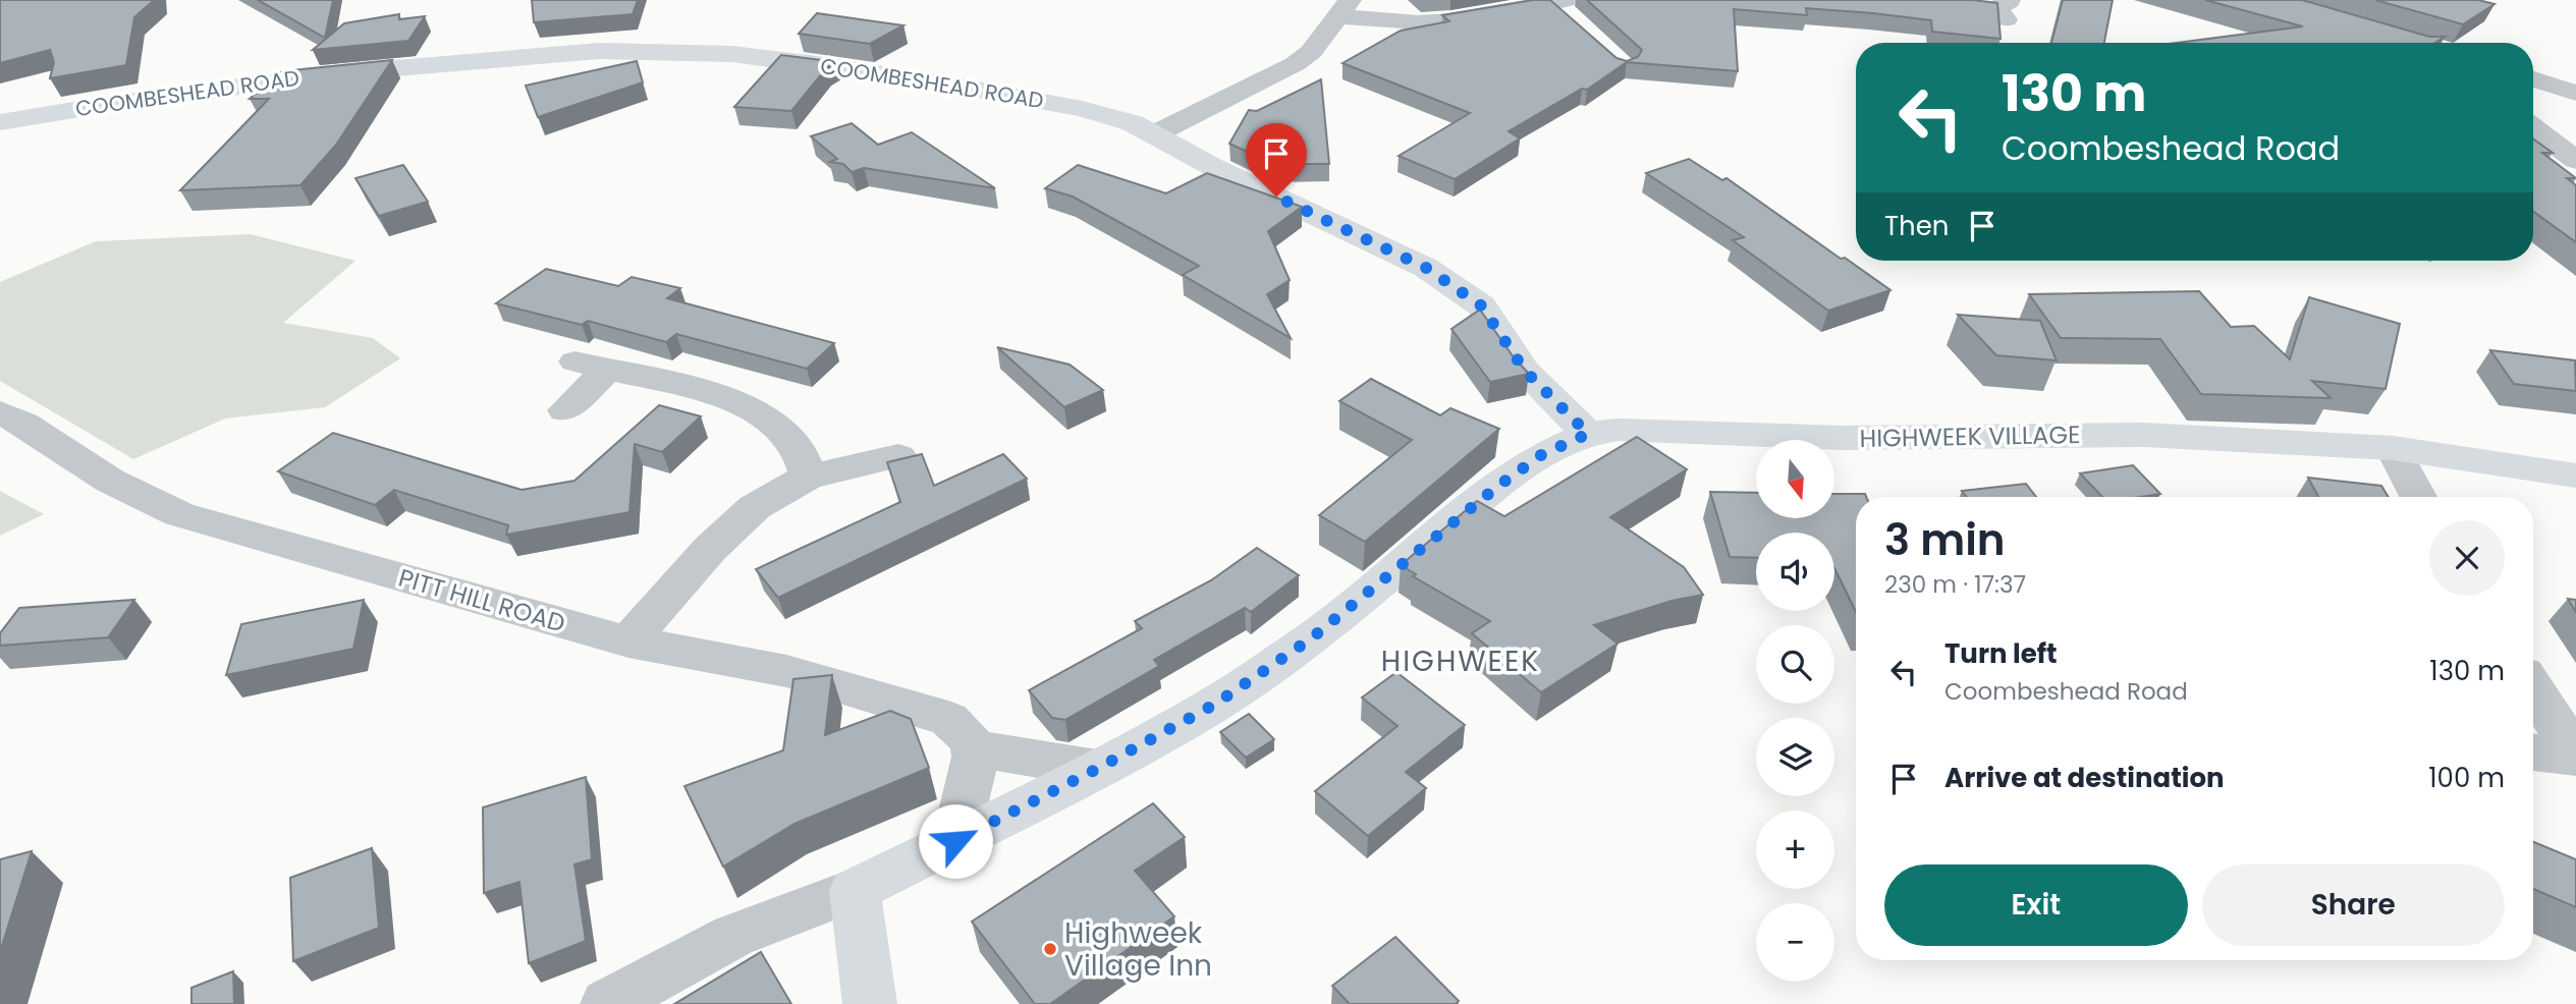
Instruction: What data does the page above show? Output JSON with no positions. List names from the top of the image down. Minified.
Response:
{"streets":{"street":["COOMBESHEAD ROAD","HIGHWEEK VILLAGE","PITT HILL ROAD"]},"crossings":[["COOMBESHEAD ROAD","HIGHWEEK VILLAGE"]],"districts":["HIGHWEEK"],"places":["Highweek Village Inn"],"north":"bottom","page":{"turn":["130 m","Coombeshead Road"],"then":"Then","map_buttons":["+","−"],"heading":["3 min","230 m · 17:37"],"list":[{"name":"Turn left","note":"Coombeshead Road","value":"130 m"},{"name":"Arrive at destination","value":"100 m"}],"buttons":["Exit","Share"]}}
